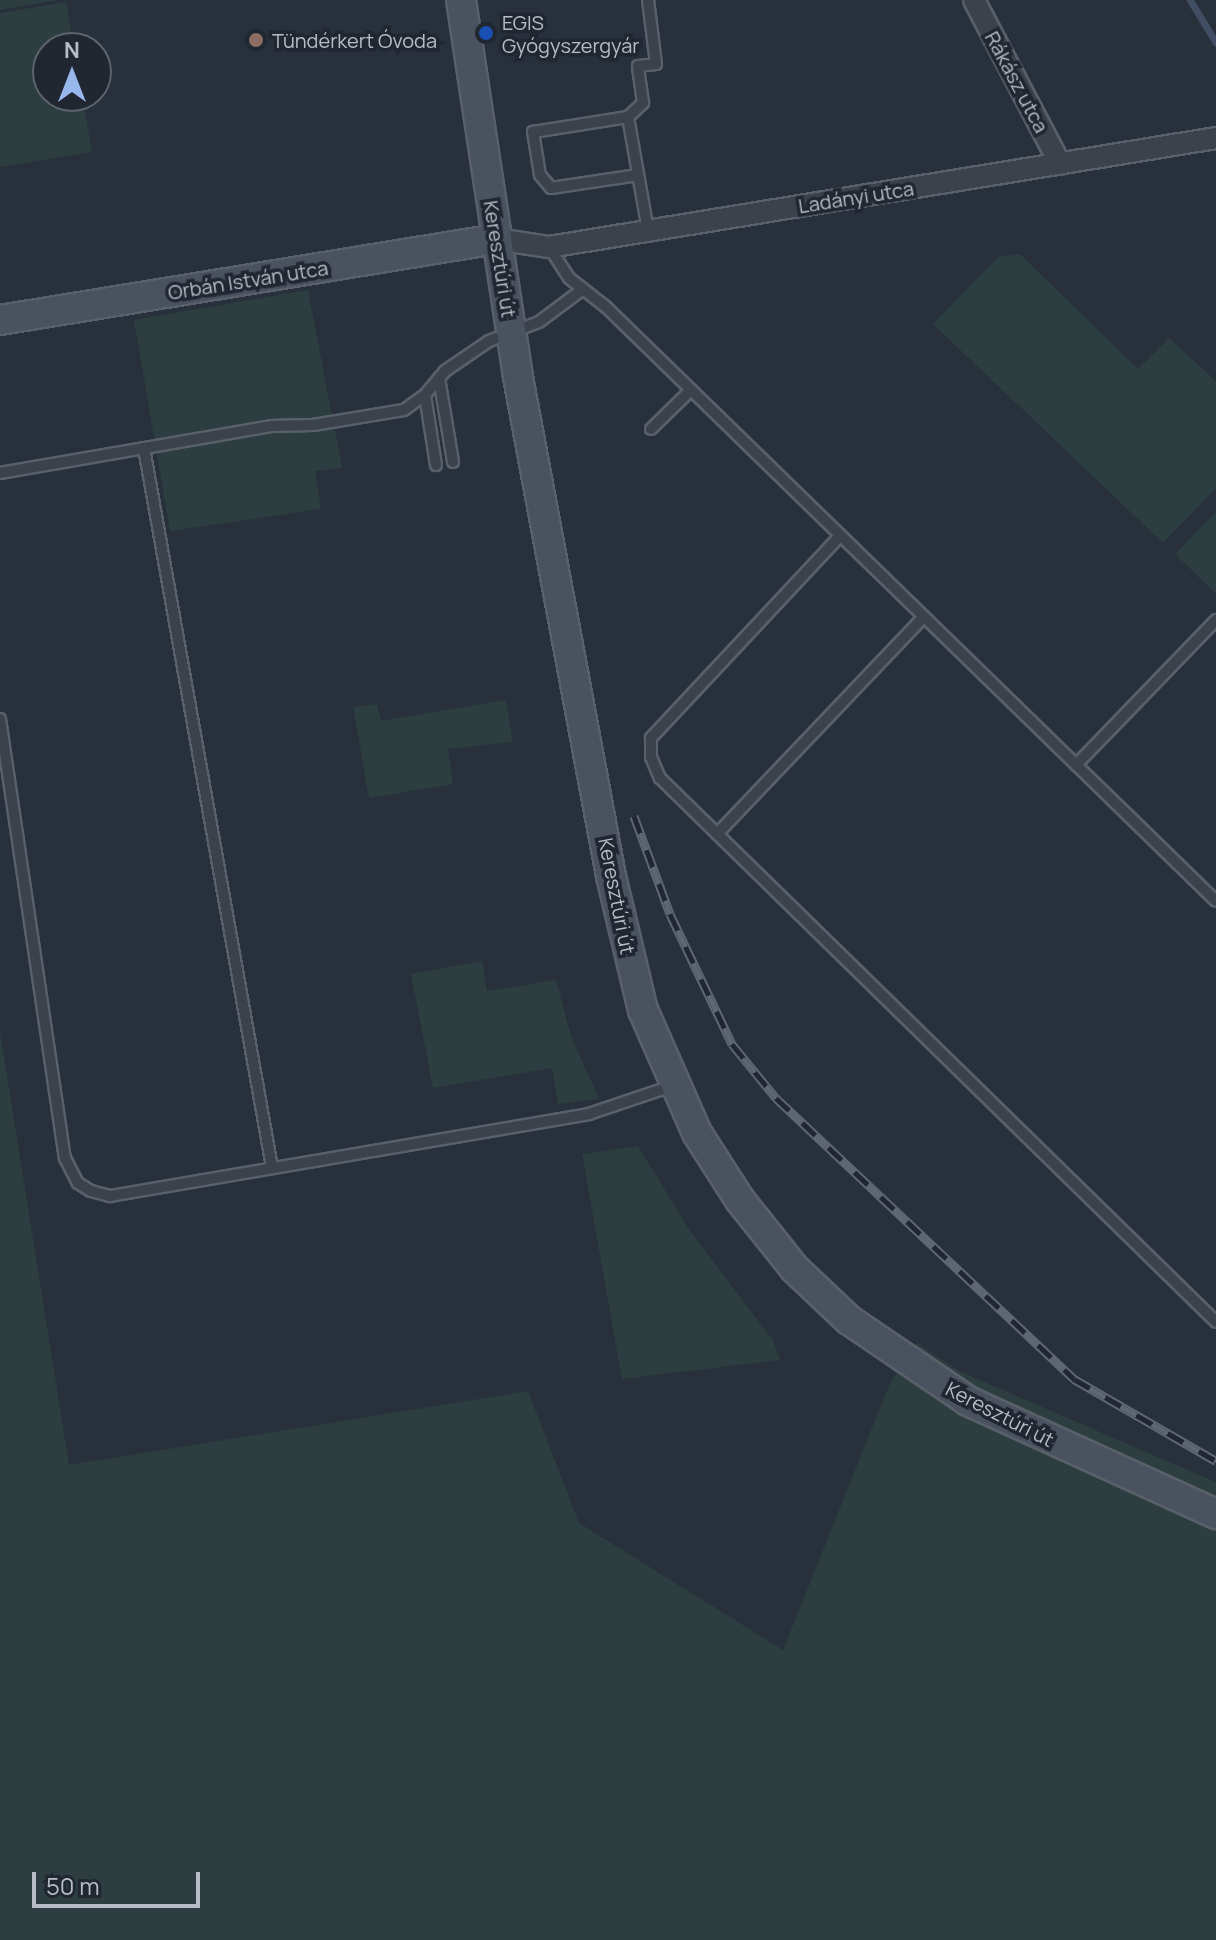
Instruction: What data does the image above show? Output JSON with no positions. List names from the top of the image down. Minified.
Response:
{"streets":{"main road":["Keresztúri út","Orbán István utca"],"street":["Rákász utca","Ladányi utca"]},"crossings":[["Rákász utca","Ladányi utca"],["Ladányi utca","Keresztúri út"],["Ladányi utca","Orbán István utca"],["Keresztúri út","Orbán István utca"]],"places":["EGIS Gyógyszergyár","Tündérkert Óvoda"],"scale_bar":"50 m","north":"top"}
